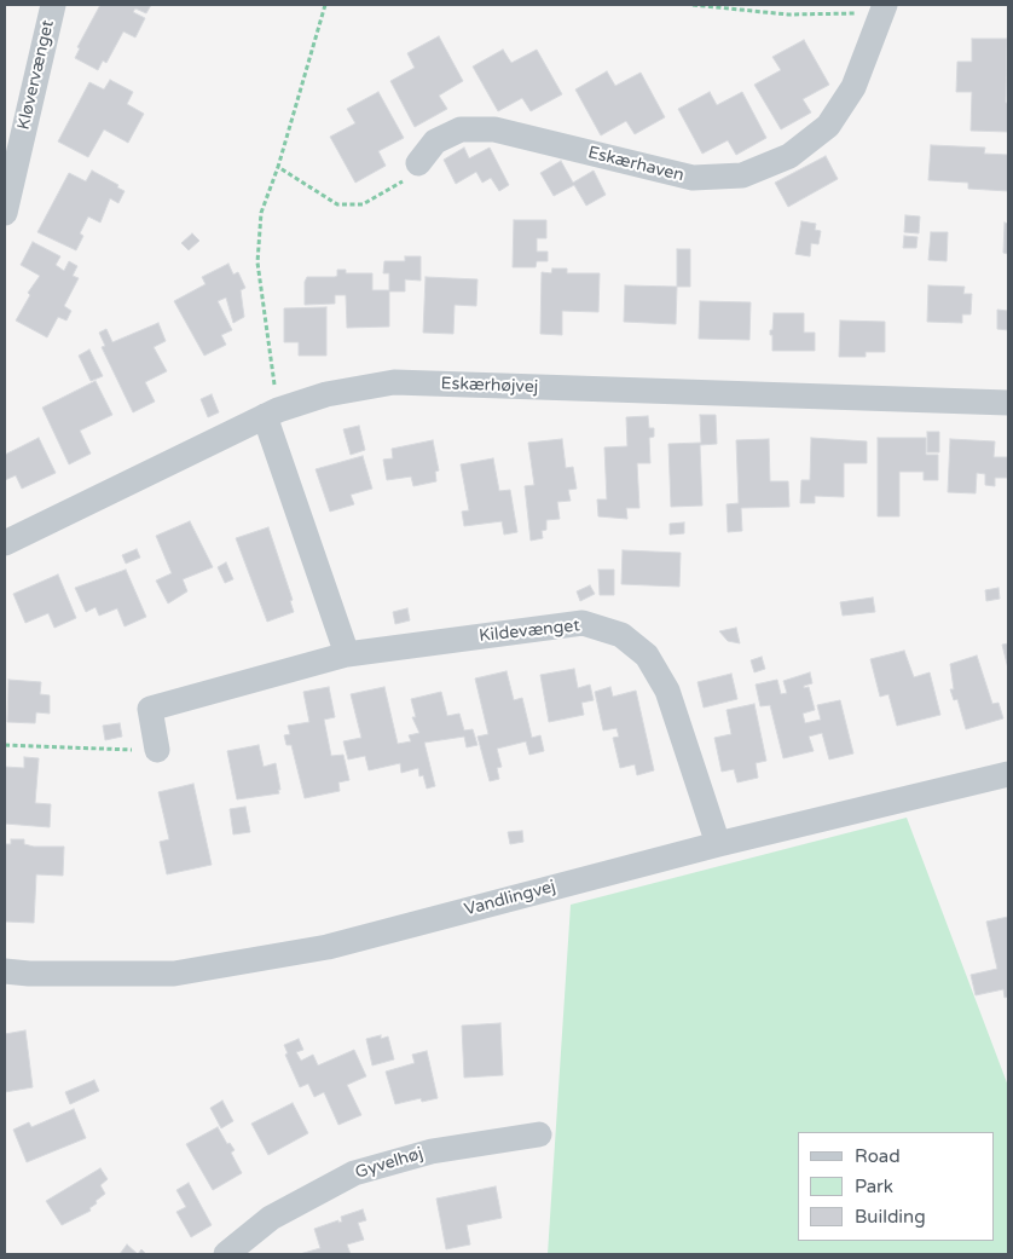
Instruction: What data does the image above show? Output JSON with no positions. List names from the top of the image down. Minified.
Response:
{"streets":{"street":["Kløvervænget","Eskærhaven","Eskærhøjvej","Kildevænget","Vandlingvej","Gyvelhøj"]},"crossings":[["Kildevænget","Vandlingvej"]],"legend":["Road","Park","Building"]}
